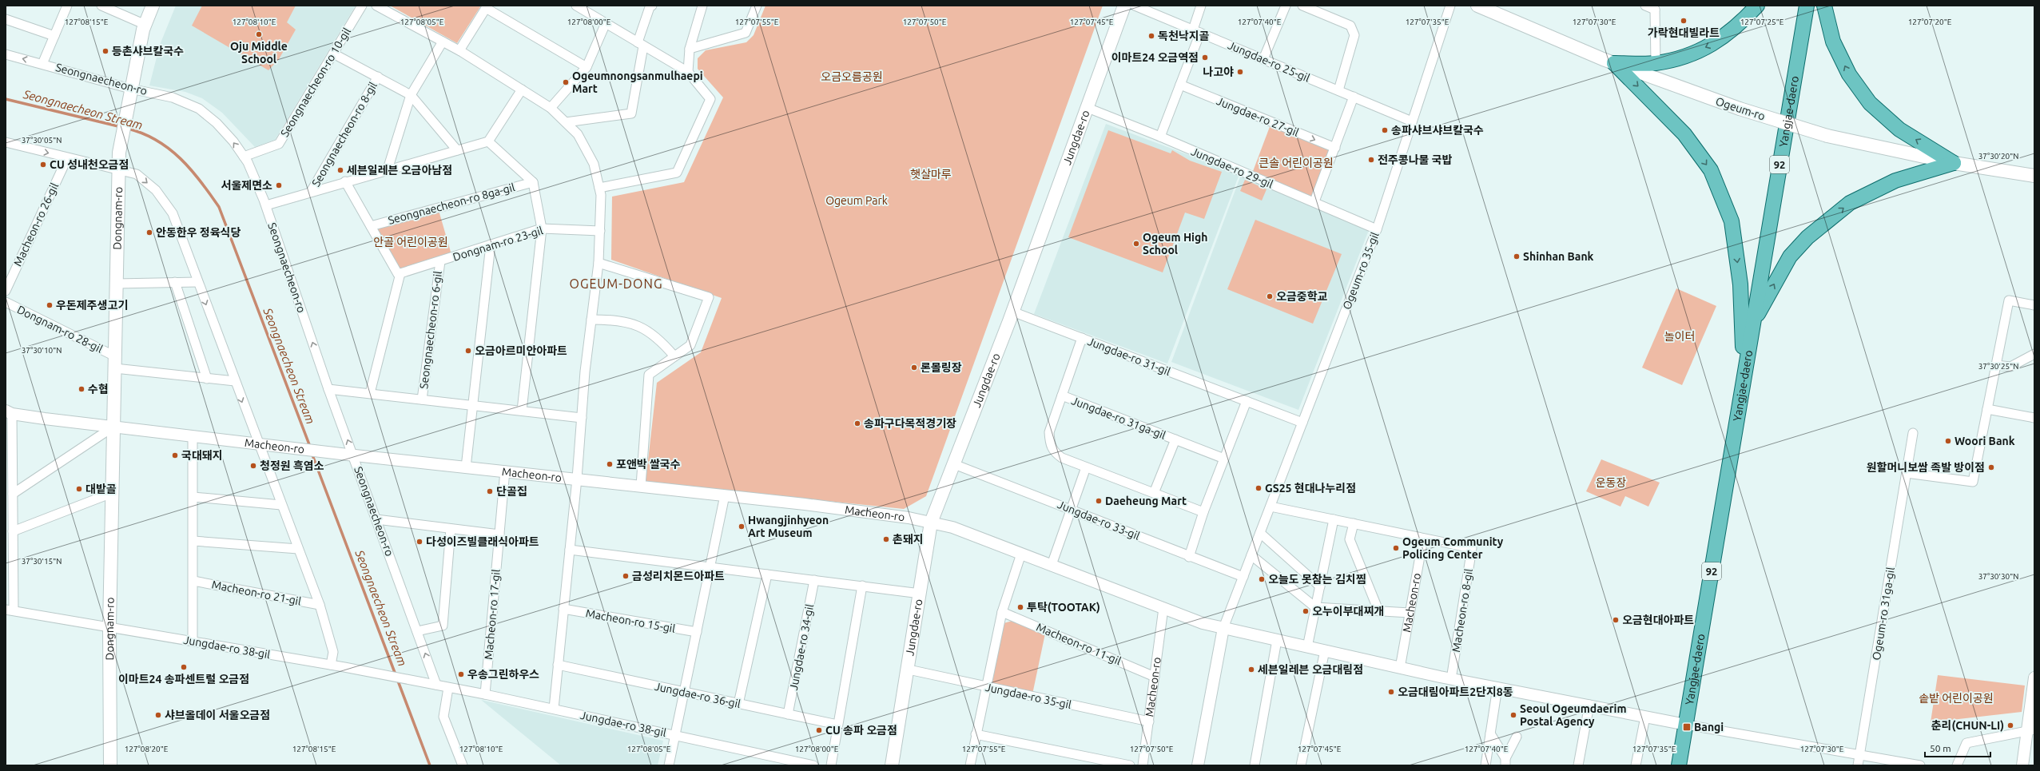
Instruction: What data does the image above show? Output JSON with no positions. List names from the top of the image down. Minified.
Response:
{"streets":{"main road":["Ogeum-ro","Yangjae-daero","Jungdae-ro","92","Dongnam-ro"],"street":["Jungdae-ro 25-gil","Seongnaecheon-ro","Seongnaecheon-ro 10-gil","Jungdae-ro 27-gil","Seongnaecheon-ro 8-gil","Jungdae-ro 29-gil","Seongnaecheon-ro 8ga-gil","Macheon-ro 26-gil","Dongnam-ro 23-gil","Ogeum-ro 35-gil","Dongnam-ro 28-gil","Seongnaecheon-ro 6-gil","Jungdae-ro 31-gil","Jungdae-ro 31ga-gil","Macheon-ro","Jungdae-ro 33-gil","Macheon-ro 21-gil","Macheon-ro 8-gil","Ogeum-ro 31ga-gil","Macheon-ro 17-gil","Macheon-ro 15-gil","Macheon-ro 11-gil","Jungdae-ro 38-gil","Jungdae-ro 34-gil","Jungdae-ro 36-gil","Jungdae-ro 35-gil"]},"crossings":[["Jungdae-ro 25-gil","Ogeum-ro 35-gil"],["Seongnaecheon-ro","Seongnaecheon-ro 10-gil"],["Seongnaecheon-ro","Seongnaecheon-ro 8-gil"],["Seongnaecheon-ro","Dongnam-ro"],["Seongnaecheon-ro","Seongnaecheon-ro 6-gil"],["Seongnaecheon-ro","Macheon-ro"],["Seongnaecheon-ro","Jungdae-ro 38-gil"],["Seongnaecheon-ro 10-gil","Seongnaecheon-ro 8-gil"],["Yangjae-daero","Macheon-ro"],["Seongnaecheon-ro 8-gil","Seongnaecheon-ro 8ga-gil"],["Jungdae-ro","Jungdae-ro 29-gil"],["Jungdae-ro","Jungdae-ro 31-gil"],["Jungdae-ro","Macheon-ro"],["Jungdae-ro","Jungdae-ro 33-gil"],["Jungdae-ro","Jungdae-ro 35-gil"],["Jungdae-ro 29-gil","Ogeum-ro 35-gil"],["Dongnam-ro","Dongnam-ro 28-gil"],["Dongnam-ro","Macheon-ro"],["Dongnam-ro","Jungdae-ro 38-gil"],["Dongnam-ro 23-gil","Seongnaecheon-ro 6-gil"],["Ogeum-ro 35-gil","Jungdae-ro 31-gil"],["Ogeum-ro 35-gil","Macheon-ro"],["Ogeum-ro 35-gil","Jungdae-ro 33-gil"],["Ogeum-ro 35-gil","Macheon-ro 8-gil"],["Jungdae-ro 31-gil","Jungdae-ro 31ga-gil"],["Macheon-ro","Macheon-ro 8-gil"],["Macheon-ro","Ogeum-ro 31ga-gil"],["Macheon-ro","Macheon-ro 17-gil"],["Macheon-ro","Macheon-ro 11-gil"],["Macheon-ro","Jungdae-ro 35-gil"],["Macheon-ro 17-gil","Jungdae-ro 38-gil"],["Jungdae-ro 34-gil","Jungdae-ro 36-gil"]],"one_way":["Seongnaecheon-ro","Jungdae-ro 27-gil"],"districts":["OGEUM-DONG"],"water":["Seongnaecheon Stream"],"parks":["오금오름공원","큰솔 어린이공원","햇살마루","Ogeum Park","안골 어린이공원","놀이터","운동장","솥밭 어린이공원"],"places":{"other":["가락현대빌라트","Oju Middle School","독천낙지골","등촌샤브칼국수","이마트24 오금역점","나고야","Ogeumnongsanmulhaepi Mart","송파샤브샤브칼국수","전주콩나물 국밥","CU 성내천오금점","세븐일레븐 오금아남점","서울제면소","안동한우 정육식당","Ogeum High School","Shinhan Bank","오금중학교","우돈제주생고기","오금아르미안아파트","론볼링장","수협","송파구다목적경기장","Woori Bank","국대돼지","포앤박 쌀국수","청정원 흑염소","원할머니보쌈 족발 방이점","GS25 현대나누리점","대밭골","단골집","Daeheung Mart","Hwangjinhyeon Art Museum","촌돼지","다성이즈빌클래식아파트","Ogeum Community Policing Center","금성리치몬드아파트","오늘도 못참는 김치찜","투탁(TOOTAK)","오누이부대찌개","오금현대아파트","이마트24 송파센트럴 오금점","세븐일레븐 오금대림점","우송그린하우스","오금대림아파트2단지8동","샤브올데이 서울오금점","Seoul Ogeumdaerim Postal Agency","춘리(CHUN-LI)","CU 송파 오금점"],"transit":["Bangi"]},"scale_bar":"50 m","coordinates":["127°08'15\"E","127°08'10\"E","127°08'05\"E","127°08'00\"E","127°07'55\"E","127°07'50\"E","127°07'45\"E","127°07'40\"E","127°07'35\"E","127°07'30\"E","127°07'25\"E","127°07'20\"E","37°30'05\"N","37°30'20\"N","37°30'10\"N","37°30'25\"N","37°30'15\"N","37°30'30\"N","127°08'20\"E"]}
